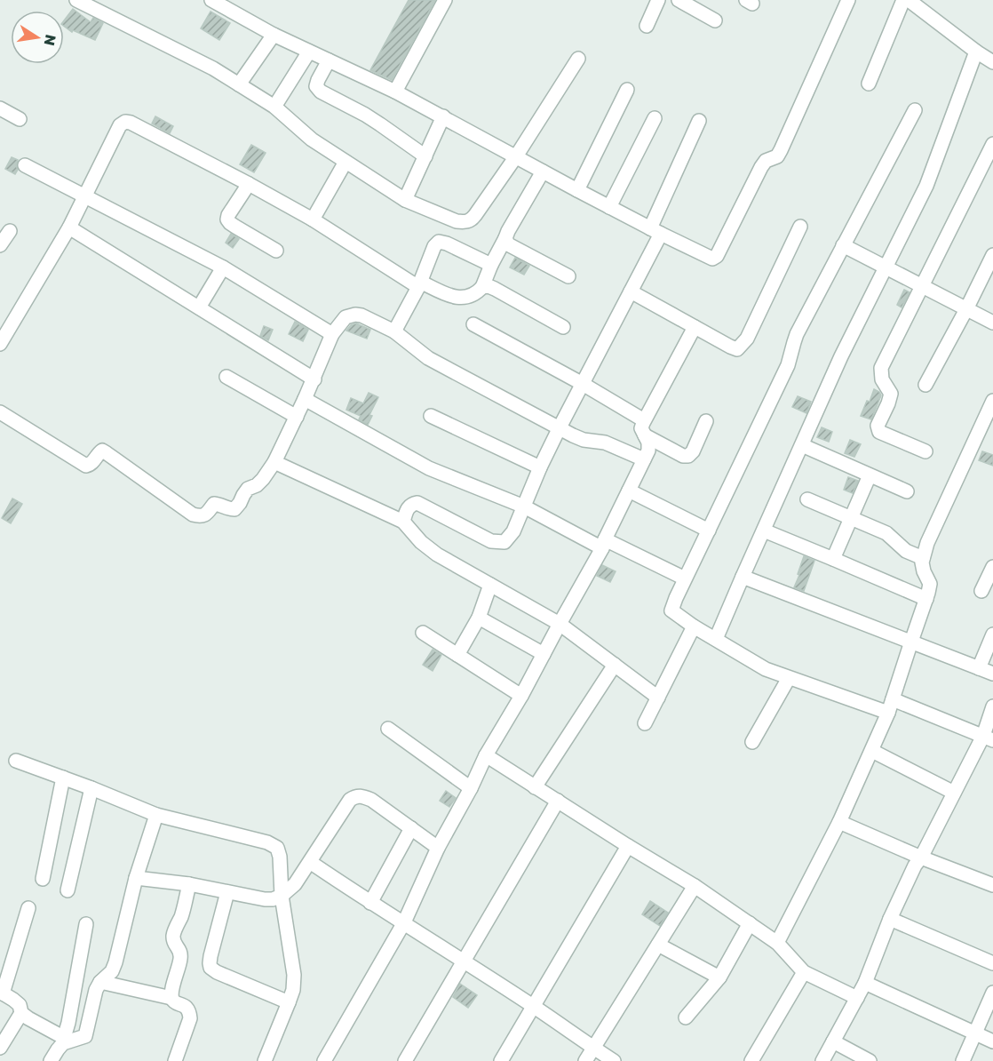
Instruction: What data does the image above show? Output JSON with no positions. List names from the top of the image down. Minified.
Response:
{"north":"right"}
